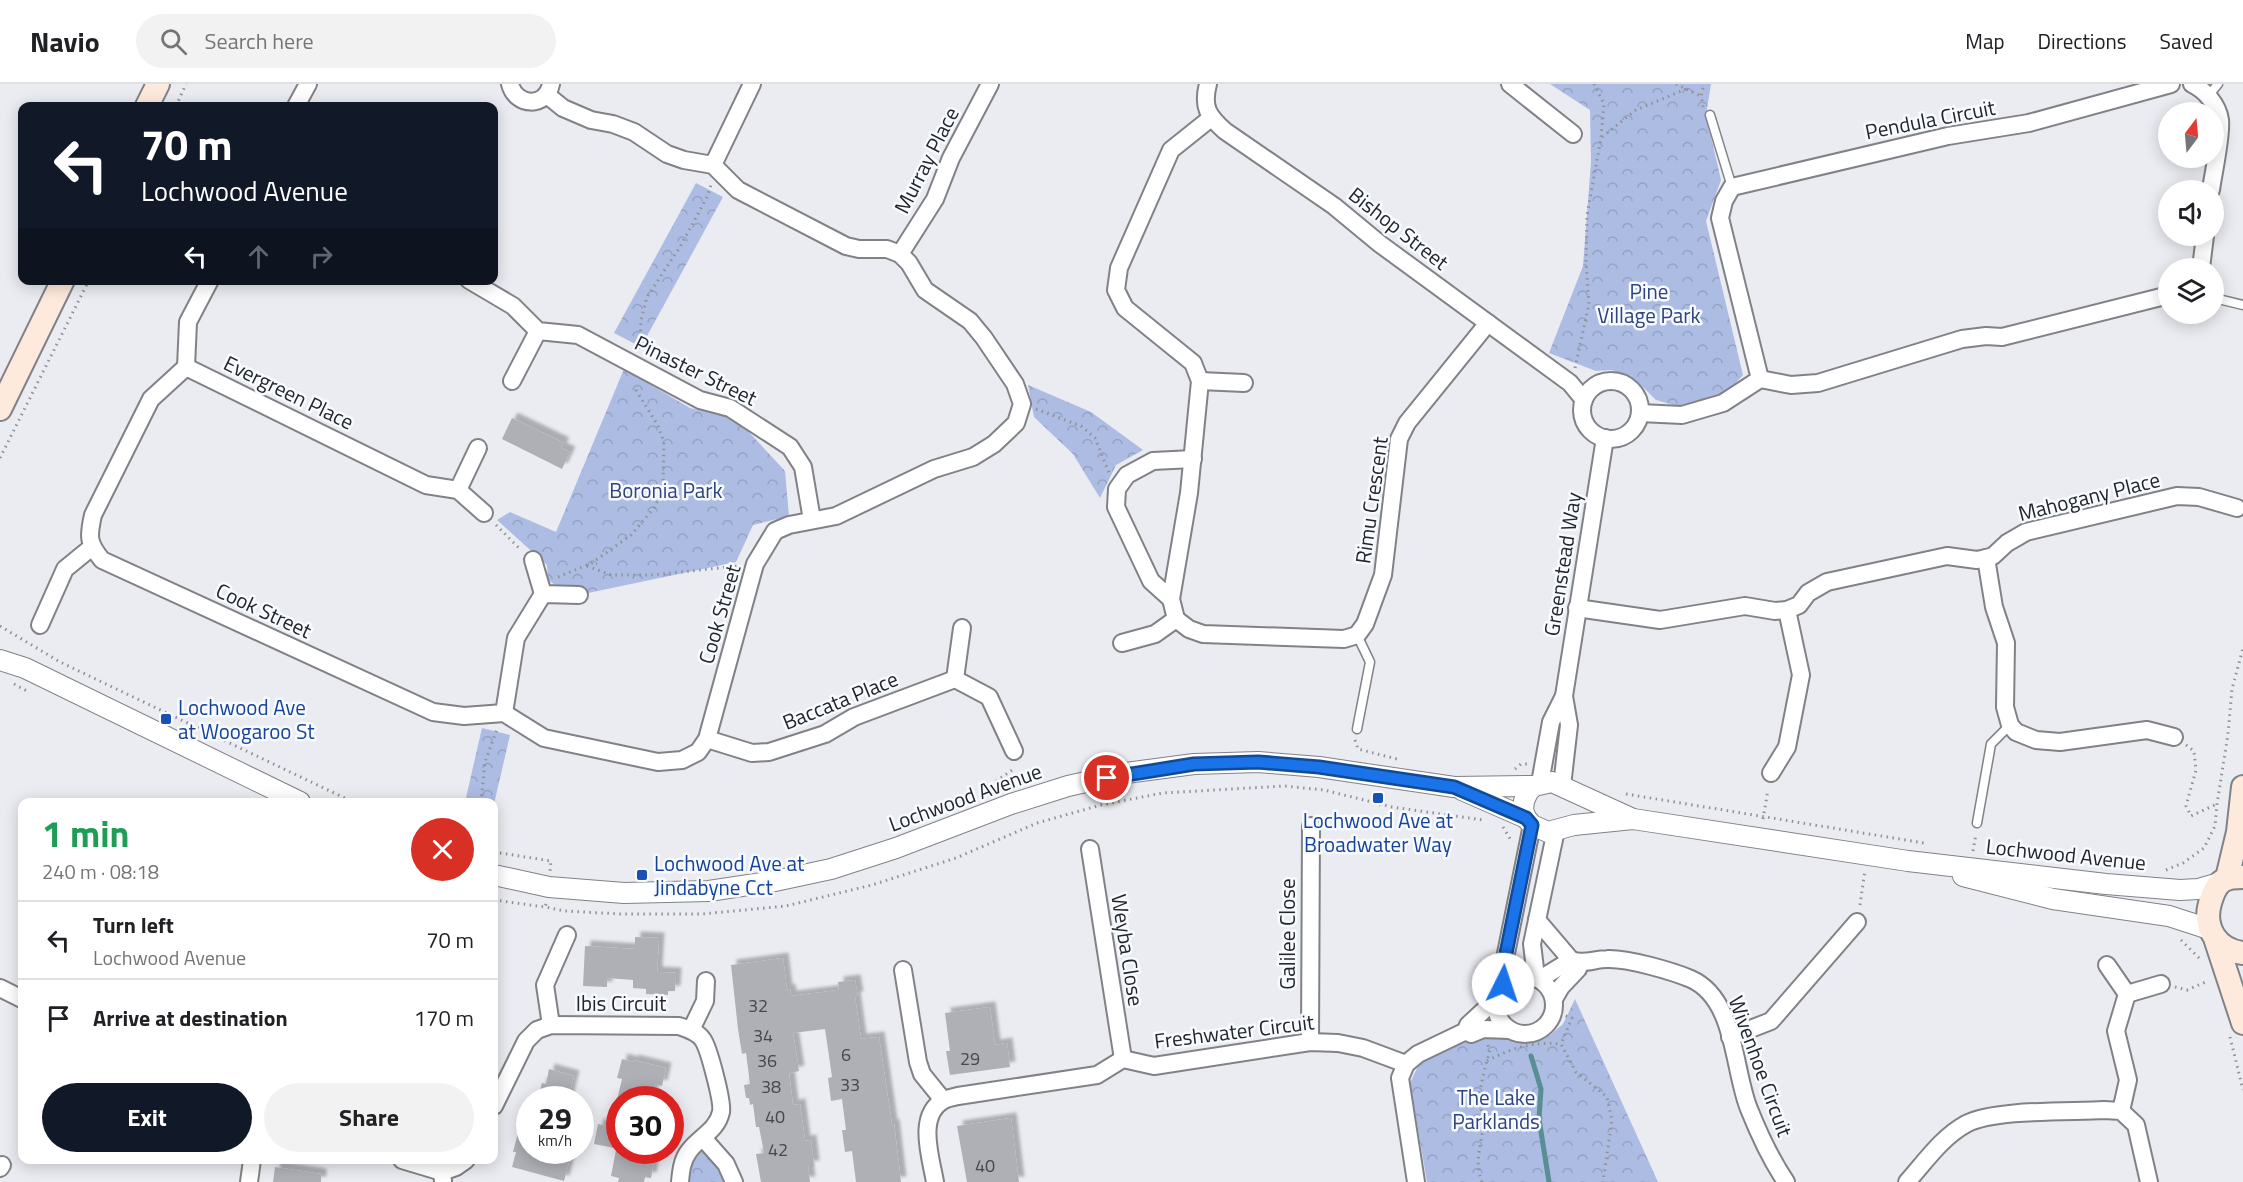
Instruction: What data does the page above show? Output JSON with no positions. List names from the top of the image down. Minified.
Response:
{"streets":{"street":["Pendula Circuit","Murray Place","Bishop Street","Pinaster Street","Evergreen Place","Mahogany Place","Rimu Crescent","Greenstead Way","Cook Street","Baccata Place","Lochwood Avenue","Galilee Close","Weyba Close","Ibis Circuit","Freshwater Circuit","Wivenhoe Circuit"]},"crossings":[["Bishop Street","Rimu Crescent"],["Bishop Street","Greenstead Way"],["Pinaster Street","Cook Street"],["Greenstead Way","Lochwood Avenue"],["Cook Street","Baccata Place"],["Galilee Close","Freshwater Circuit"],["Weyba Close","Freshwater Circuit"]],"parks":["Pine Village Park","Boronia Park","The Lake Parklands"],"places":{"transit":["Lochwood Ave at Woogaroo St","Lochwood Ave at Broadwater Way","Lochwood Ave at Jindabyne Cct"]},"house_numbers":["32","34","6","29","36","33","38","40","42","40"],"north":"top","page":{"header":"Navio","search":"Search here","nav":["Map","Directions","Saved"],"turn":["70 m","Lochwood Avenue"],"heading":["1 min","240 m · 08:18"],"list":[{"name":"Turn left","note":"Lochwood Avenue","value":"70 m"},{"name":"Arrive at destination","value":"170 m"}],"buttons":["Exit","Share"],"speed":"29 km/h","limit":"30"}}
